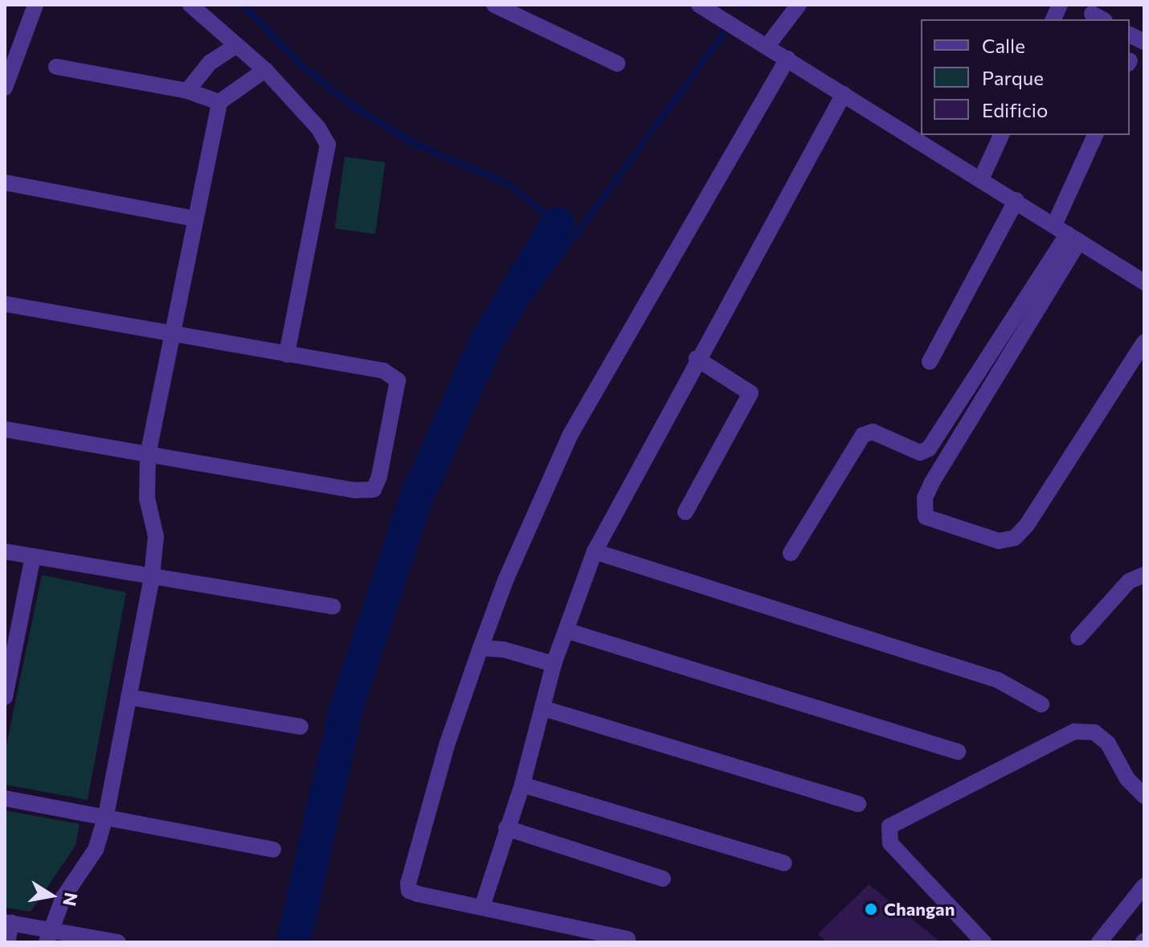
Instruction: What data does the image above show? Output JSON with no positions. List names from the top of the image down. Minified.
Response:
{"places":["Changan"],"legend":["Calle","Parque","Edificio"],"north":"right"}
